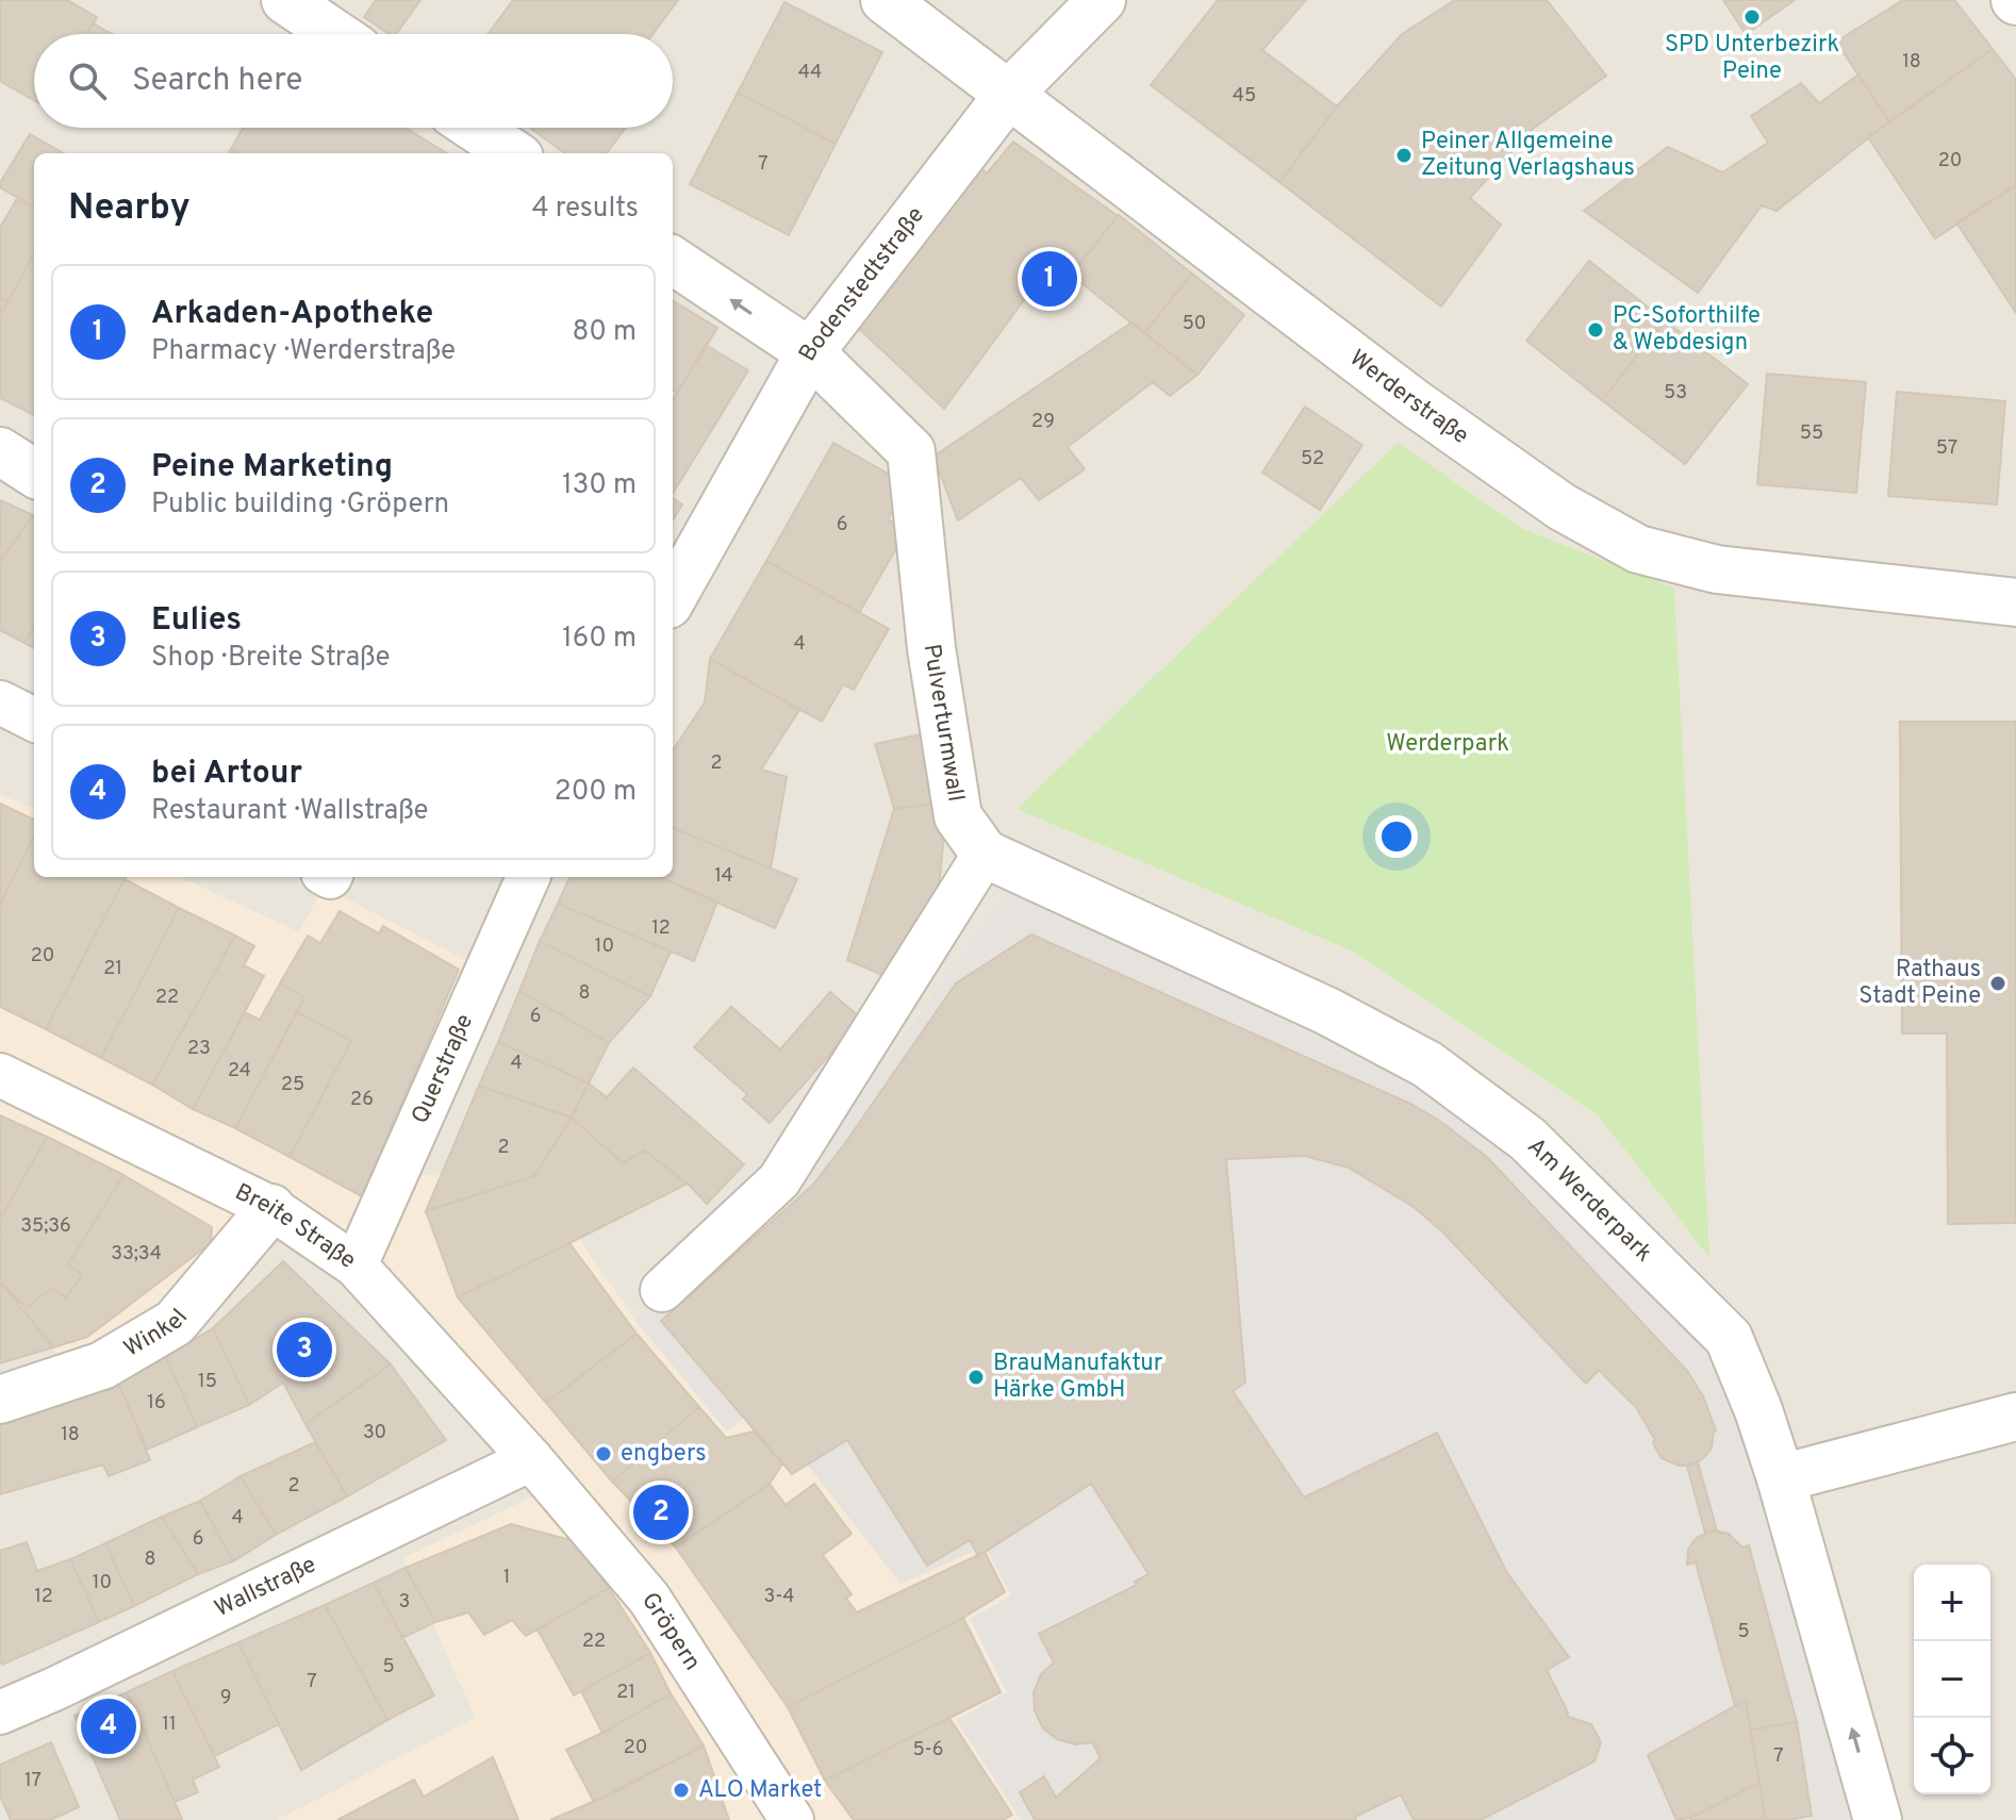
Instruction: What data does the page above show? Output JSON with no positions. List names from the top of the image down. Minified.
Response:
{"streets":{"street":["Bodenstedtstraße","Werderstraße","Pulverturmwall","Querstraße","Am Werderpark","Breite Straße","Winkel","Wallstraße","Gröpern"]},"crossings":[["Bodenstedtstraße","Werderstraße"],["Bodenstedtstraße","Pulverturmwall"],["Pulverturmwall","Am Werderpark"],["Querstraße","Breite Straße"],["Breite Straße","Winkel"],["Breite Straße","Wallstraße"],["Breite Straße","Gröpern"],["Wallstraße","Gröpern"]],"parks":["Werderpark"],"places":["SPD Unterbezirk Peine","Peiner Allgemeine Zeitung Verlagshaus","PC-Soforthilfe & Webdesign","Rathaus Stadt Peine","BrauManufaktur Härke GmbH","engbers","ALO Market"],"house_numbers":["18","44","45","20","7","50","53","29","55","57","52","6","4","2","14","12","10","20","21","8","22","6","23","4","24","25","26","2","35;36","33;34","15","16","30","18","2","4","6","8","1","10","12","3-4","3","5","22","5","7","21","9","11","20","5-6","7","17"],"page":{"search":"Search here","heading":["Nearby","4 results"],"pins":["1","3","2","4"],"list":[{"mark":"1","name":"Arkaden-Apotheke","note":"Pharmacy · Werderstraße","value":"80 m"},{"mark":"2","name":"Peine Marketing","note":"Public building · Gröpern","value":"130 m"},{"mark":"3","name":"Eulies","note":"Shop · Breite Straße","value":"160 m"},{"mark":"4","name":"bei Artour","note":"Restaurant · Wallstraße","value":"200 m"}],"map_buttons":["+","−"]}}
